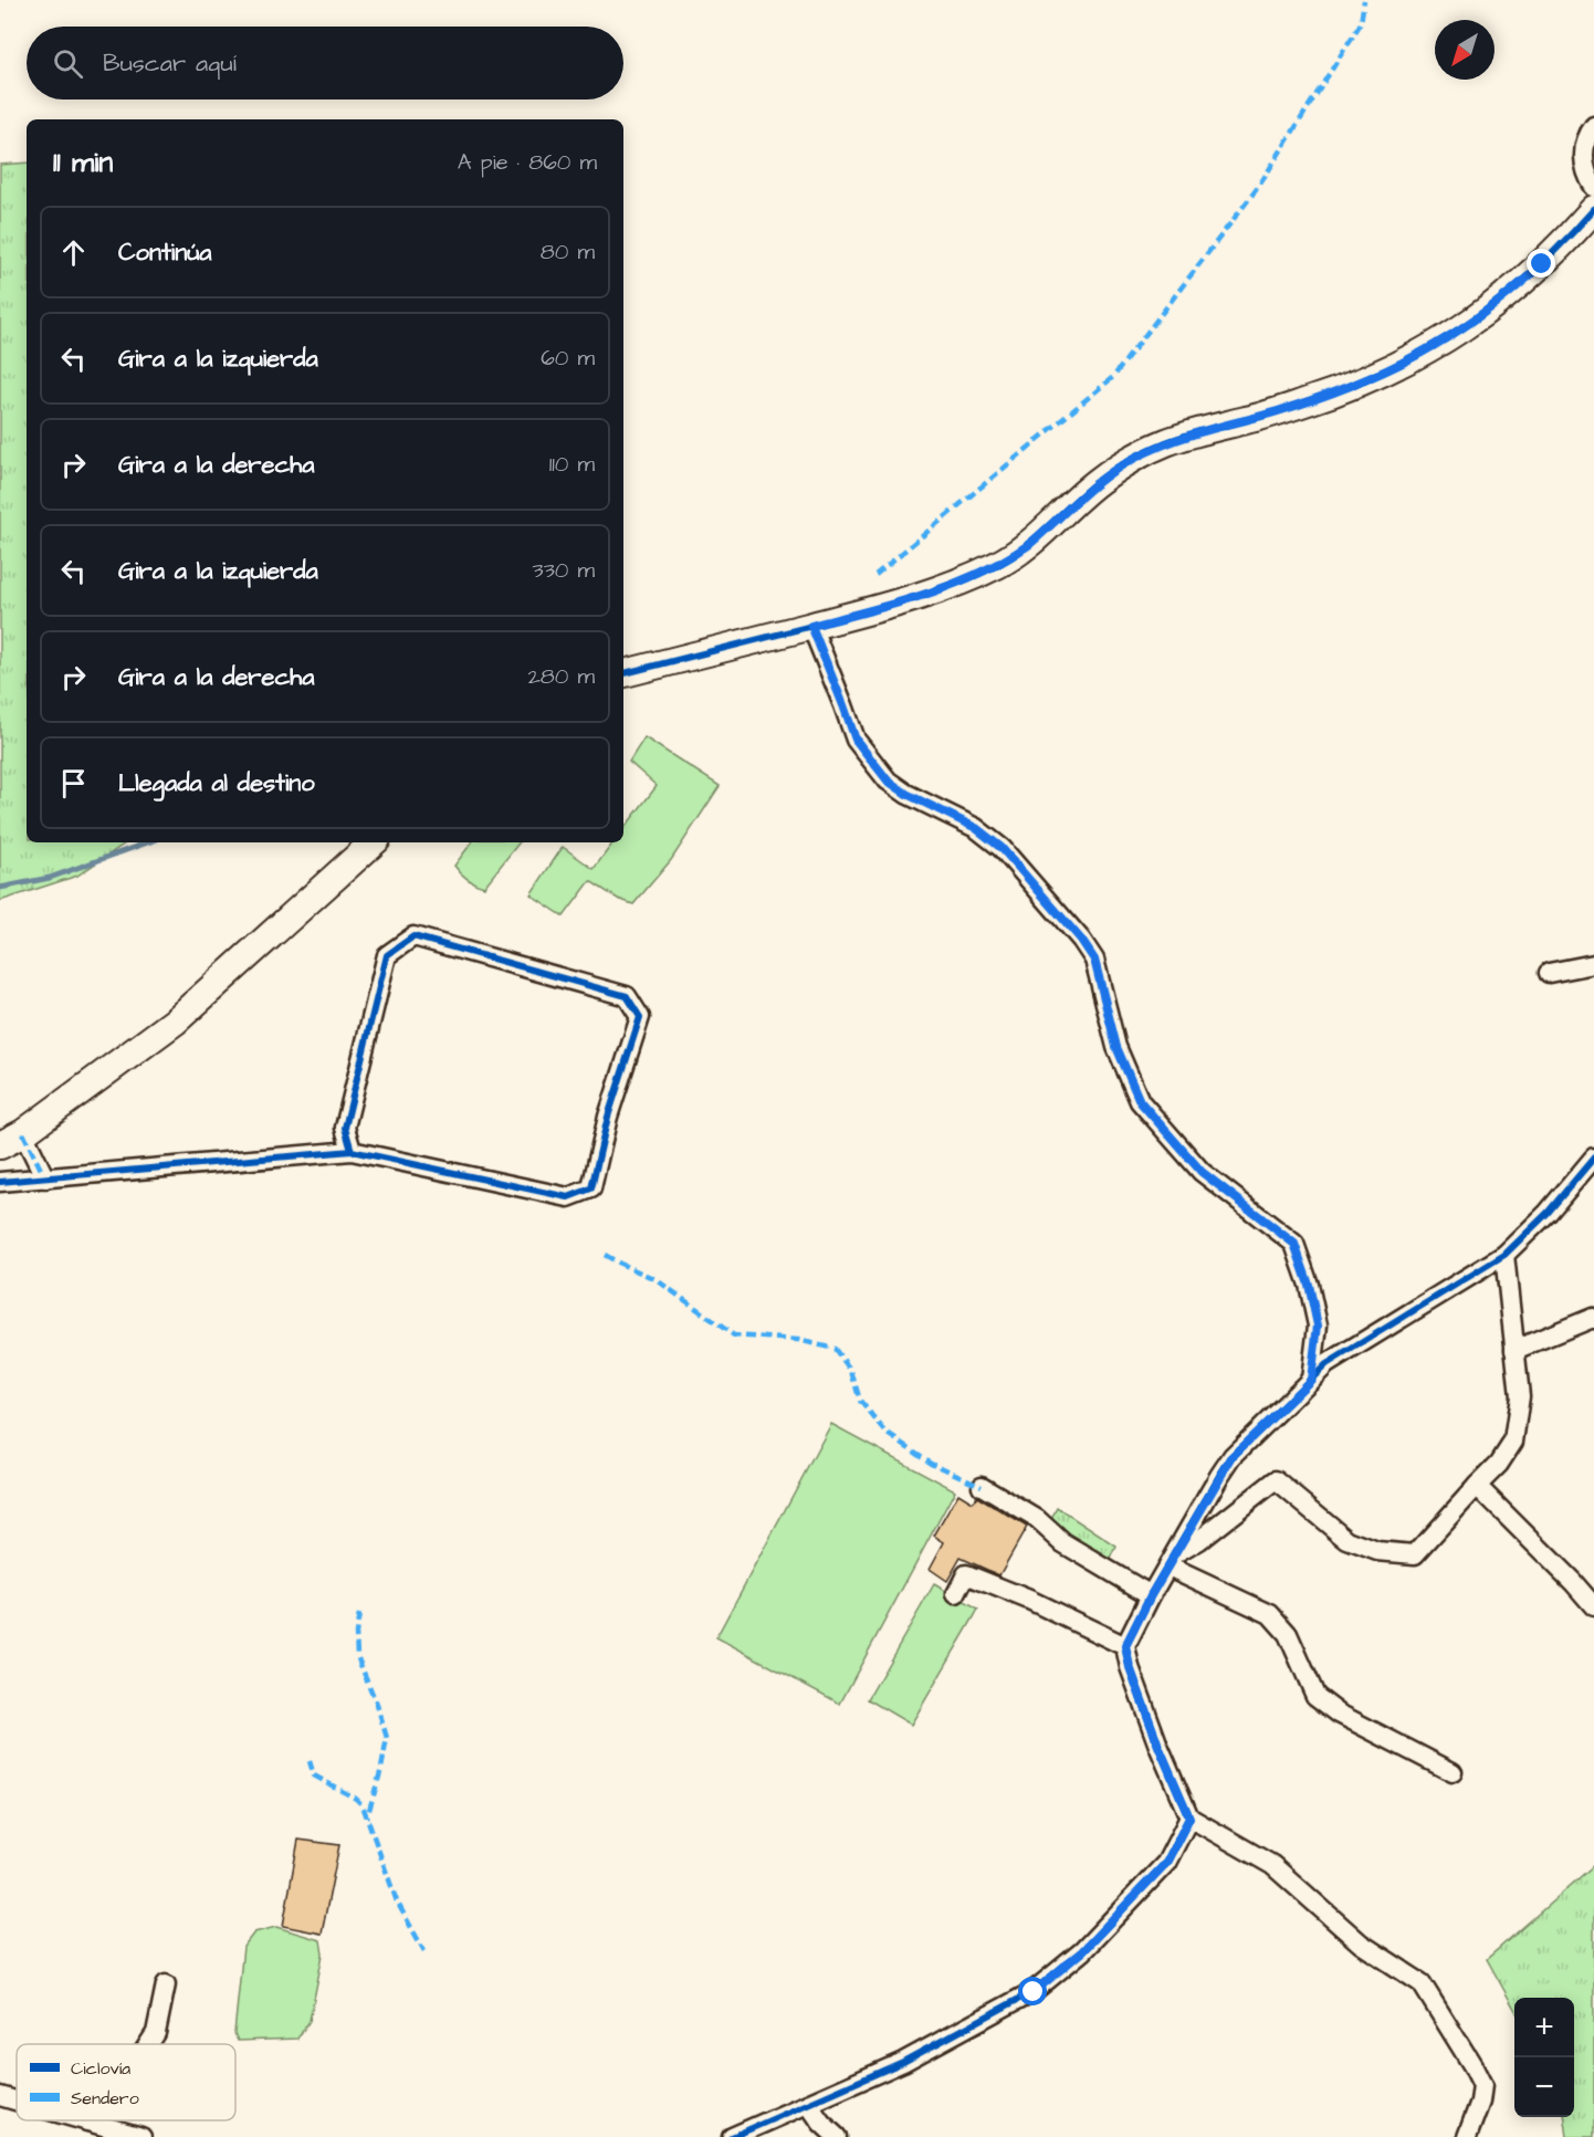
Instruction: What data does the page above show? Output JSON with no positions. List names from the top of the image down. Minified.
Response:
{"legend":["Ciclovía","Sendero"],"north":"bottom left","page":{"search":"Buscar aquí","heading":["11 min","A pie · 860 m"],"list":[["Continúa","80 m"],["Gira a la izquierda","60 m"],["Gira a la derecha","110 m"],["Gira a la izquierda","330 m"],["Gira a la derecha","280 m"],"Llegada al destino"],"map_buttons":["+","−"]}}
